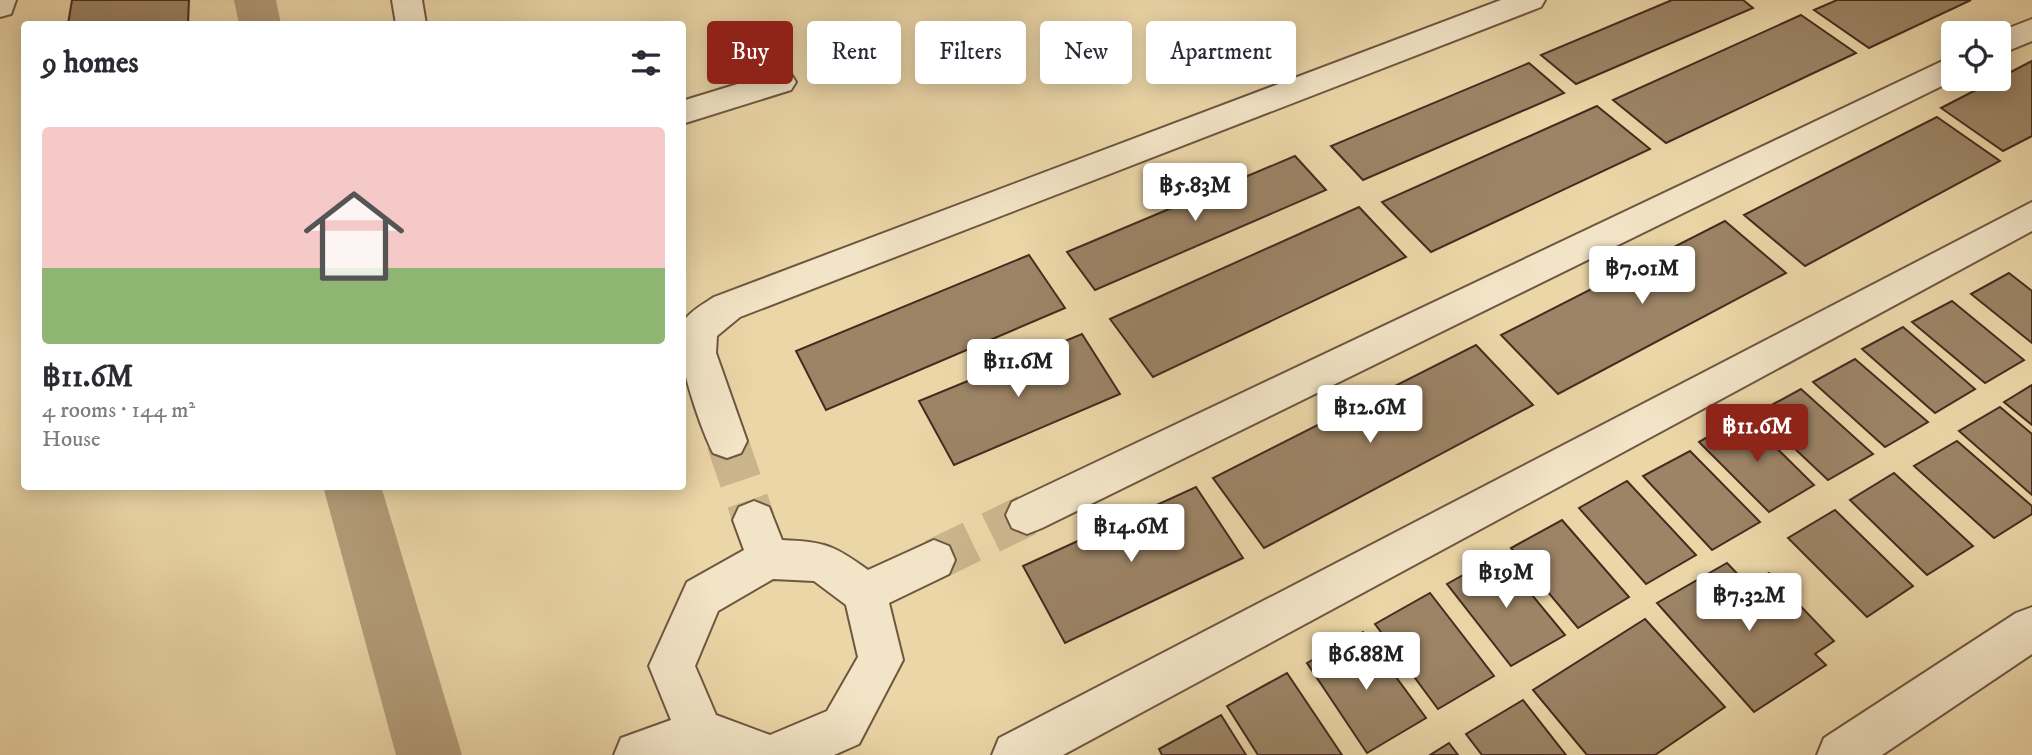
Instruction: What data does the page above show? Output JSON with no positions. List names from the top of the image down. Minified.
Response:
{"page":{"chip":["Buy","Rent","Filters","New","Apartment"],"heading":"9 homes","list":[{"name":"฿11.6M","note":"4 rooms · 144 m² · House"}],"price":["฿5.83M","฿7.01M","฿11.6M","฿12.6M","฿11.6M","฿14.6M","฿19M","฿7.32M","฿6.88M"]}}
